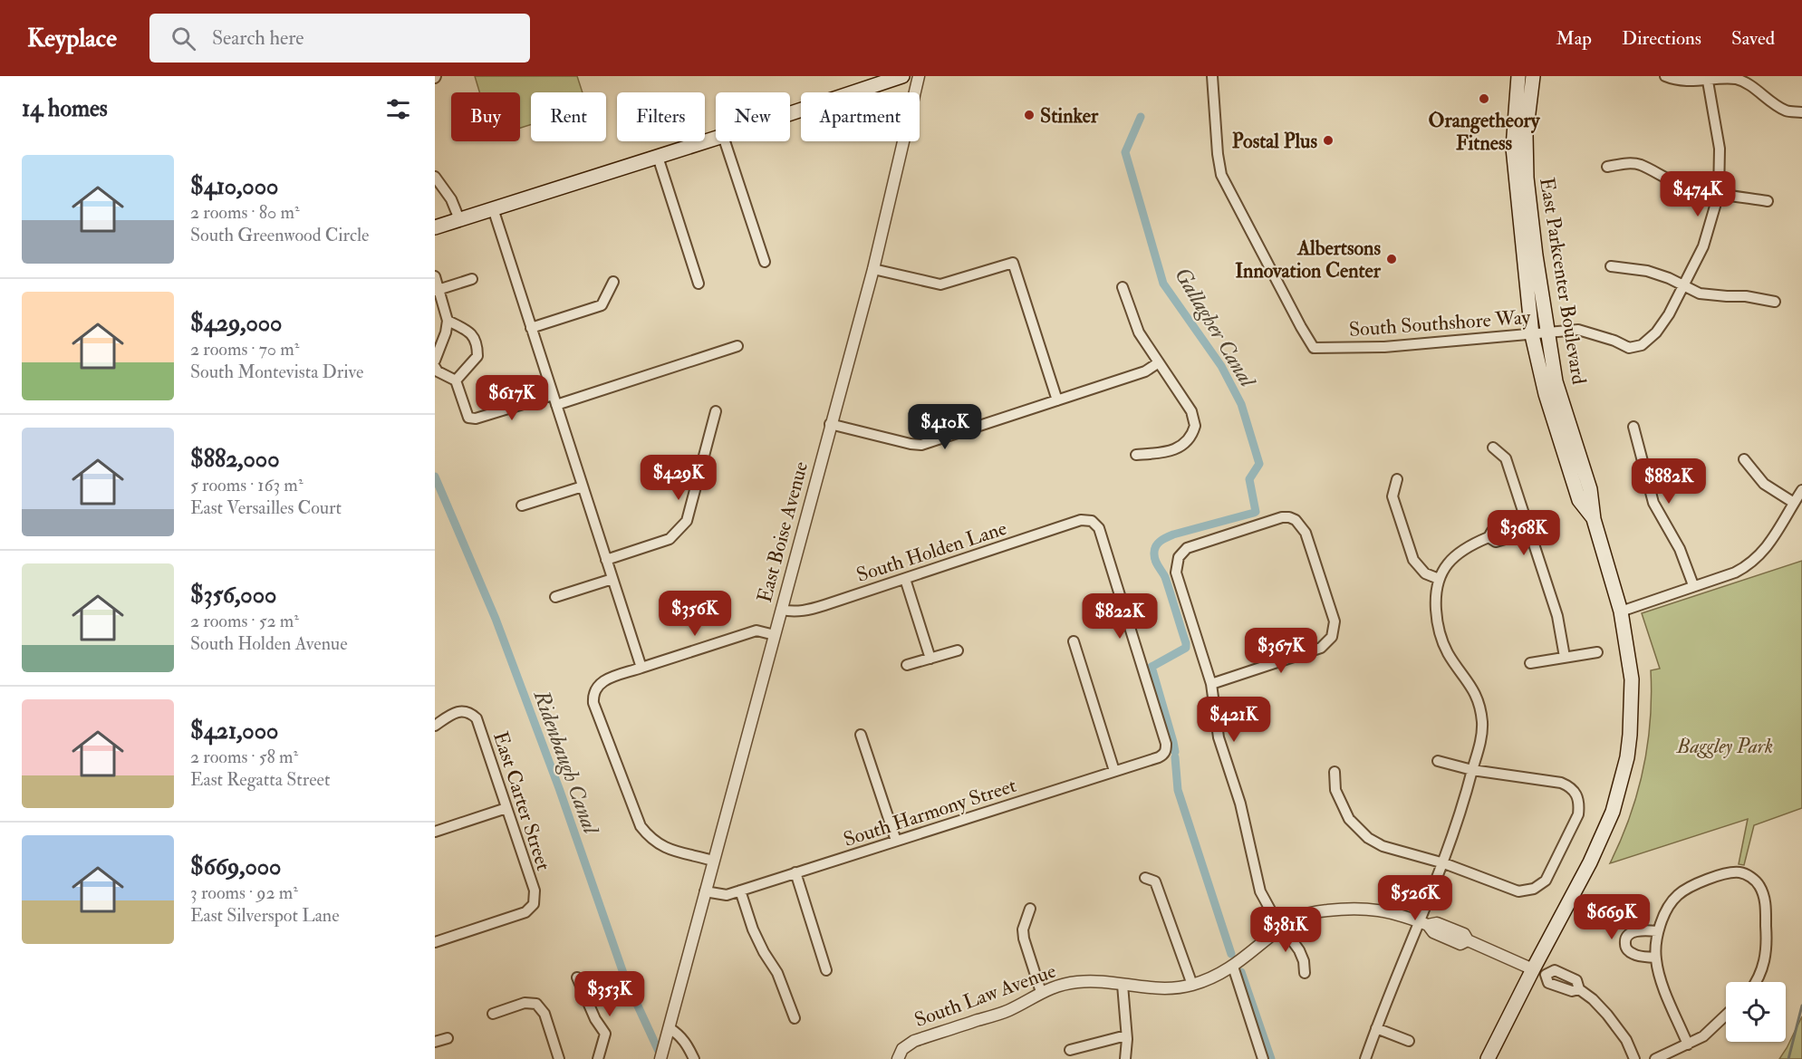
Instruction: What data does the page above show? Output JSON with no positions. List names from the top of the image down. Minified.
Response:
{"streets":{"main road":["East Parkcenter Boulevard"],"street":["South Southshore Way","East Boise Avenue","South Holden Lane","East Carter Street","South Harmony Street","South Law Avenue"]},"crossings":[["East Parkcenter Boulevard","South Southshore Way"],["East Parkcenter Boulevard","South Law Avenue"],["East Boise Avenue","South Holden Lane"],["East Boise Avenue","South Harmony Street"],["South Holden Lane","South Harmony Street"]],"water":["Gallagher Canal","Ridenbaugh Canal"],"parks":["Baggley Park"],"places":["Orangetheory Fitness","Stinker","Postal Plus","Albertsons Innovation Center"],"page":{"header":"Keyplace","search":"Search here","nav":["Map","Directions","Saved"],"heading":"14 homes","chip":["Buy","Rent","Filters","New","Apartment"],"list":[{"name":"$410,000","note":"2 rooms · 80 m² · South Greenwood Circle"},{"name":"$429,000","note":"2 rooms · 70 m² · South Montevista Drive"},{"name":"$882,000","note":"5 rooms · 163 m² · East Versailles Court"},{"name":"$356,000","note":"2 rooms · 52 m² · South Holden Avenue"},{"name":"$421,000","note":"2 rooms · 58 m² · East Regatta Street"},{"name":"$669,000","note":"3 rooms · 92 m² · East Silverspot Lane"}],"price":["$474K","$617K","$410K","$429K","$882K","$368K","$356K","$822K","$367K","$421K","$526K","$669K","$381K","$353K"]}}
